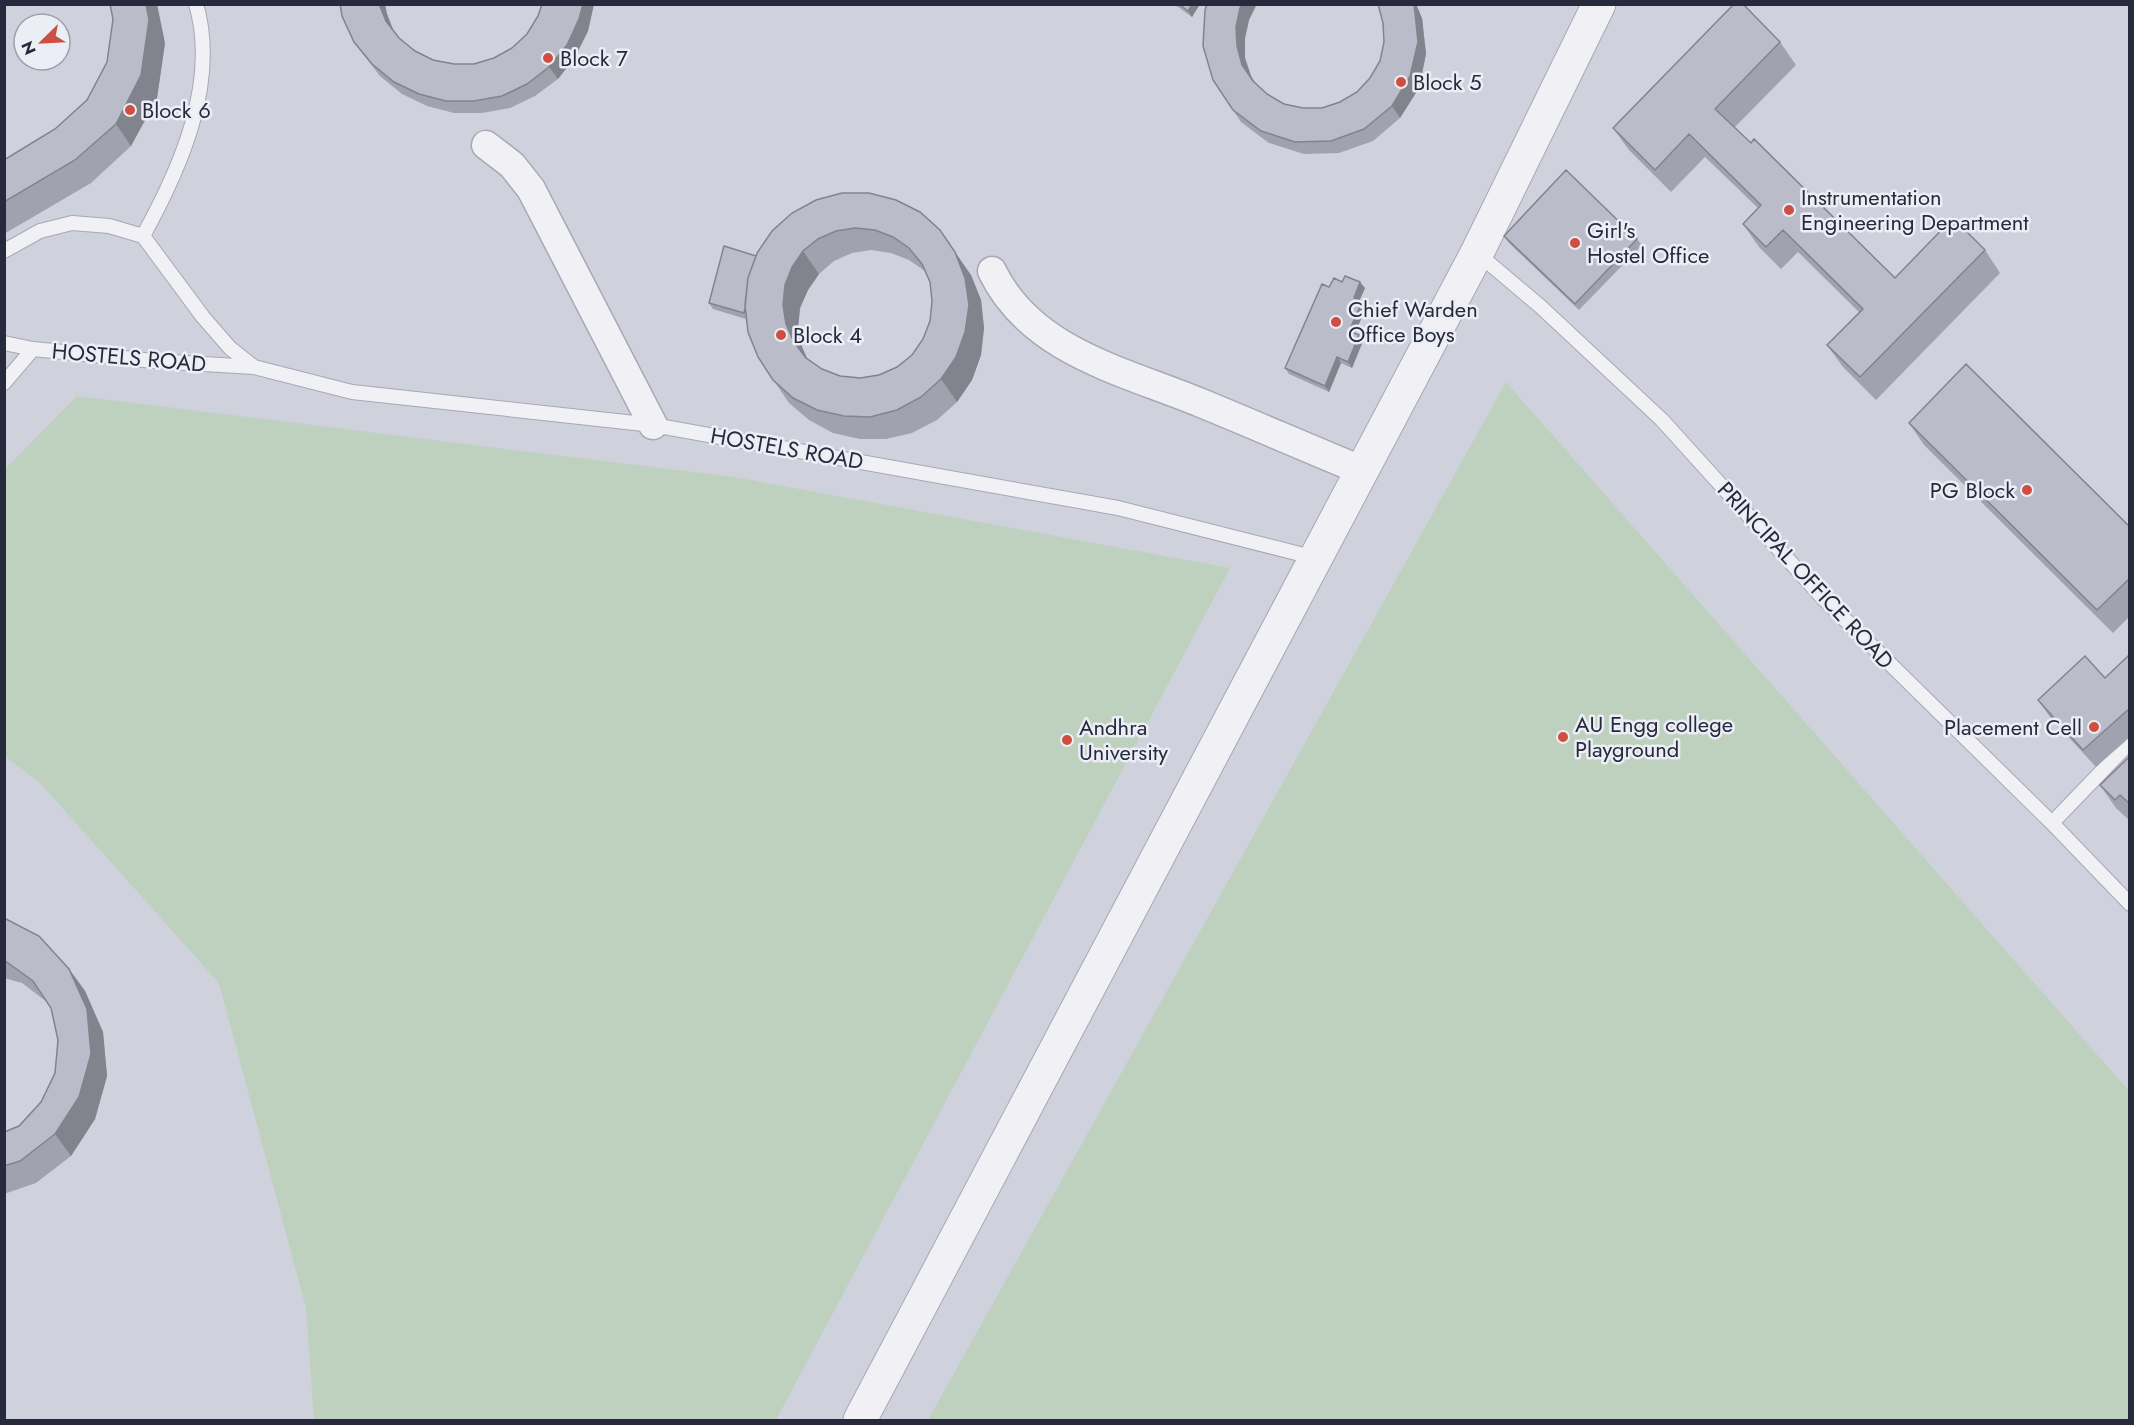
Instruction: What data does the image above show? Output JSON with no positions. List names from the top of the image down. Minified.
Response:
{"streets":{"lane":["HOSTELS ROAD","PRINCIPAL OFFICE ROAD"]},"places":["Block 7","Block 5","Block 6","Instrumentation Engineering Department","Girl's Hostel Office","Chief Warden Office Boys","Block 4","PG Block","Placement Cell","AU Engg college Playground","Andhra University"],"north":"bottom left"}
